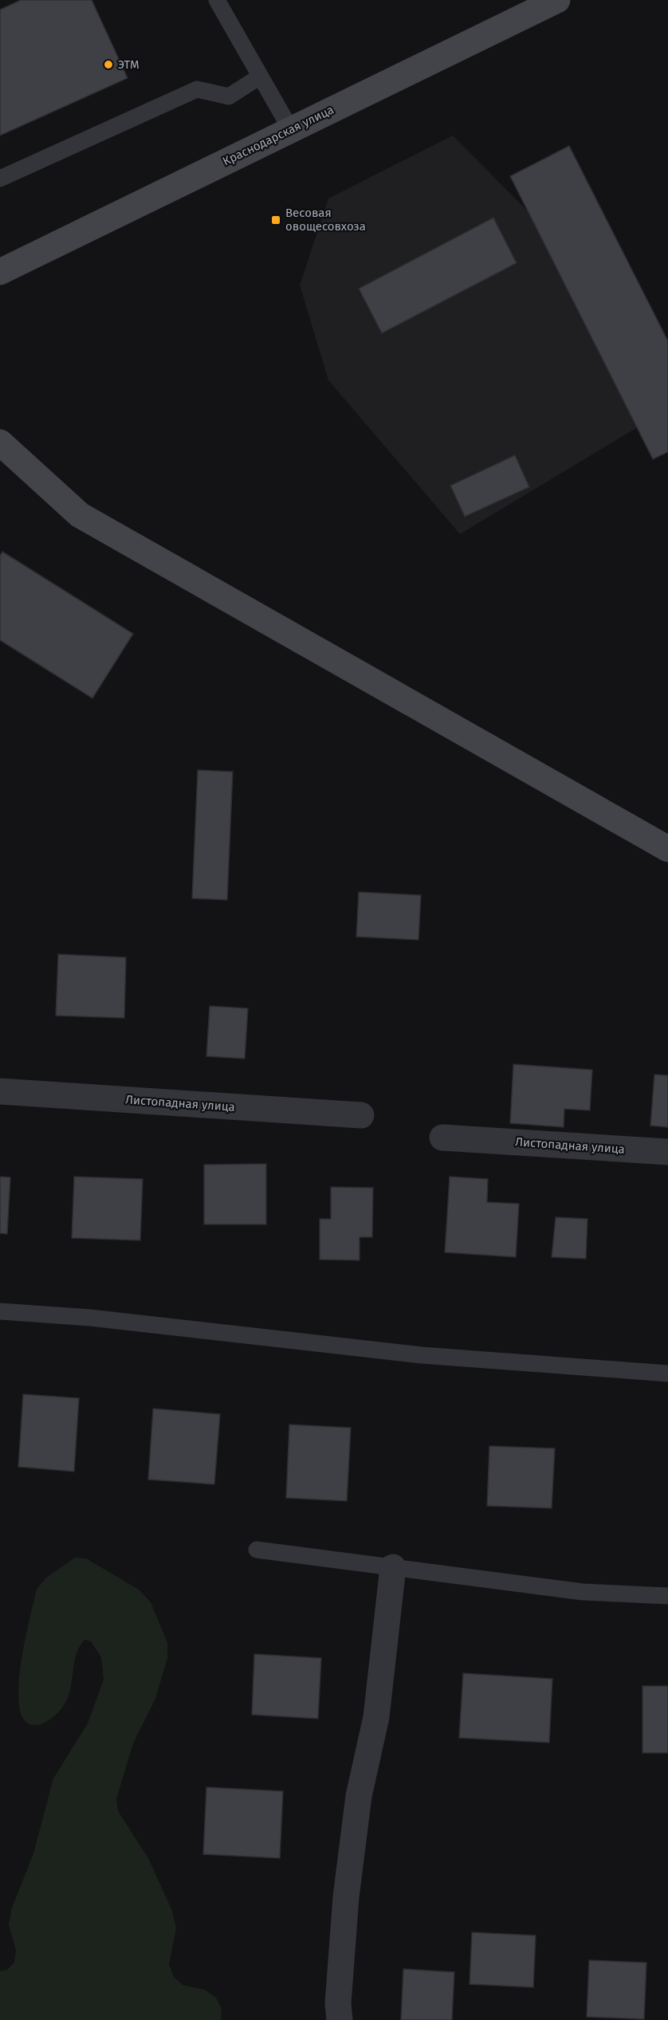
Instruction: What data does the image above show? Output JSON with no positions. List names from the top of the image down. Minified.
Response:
{"streets":{"street":["Краснодарская улица","Листопадная улица"]},"places":{"other":["ЭТМ"],"transit":["Весовая овощесовхоза"]}}
